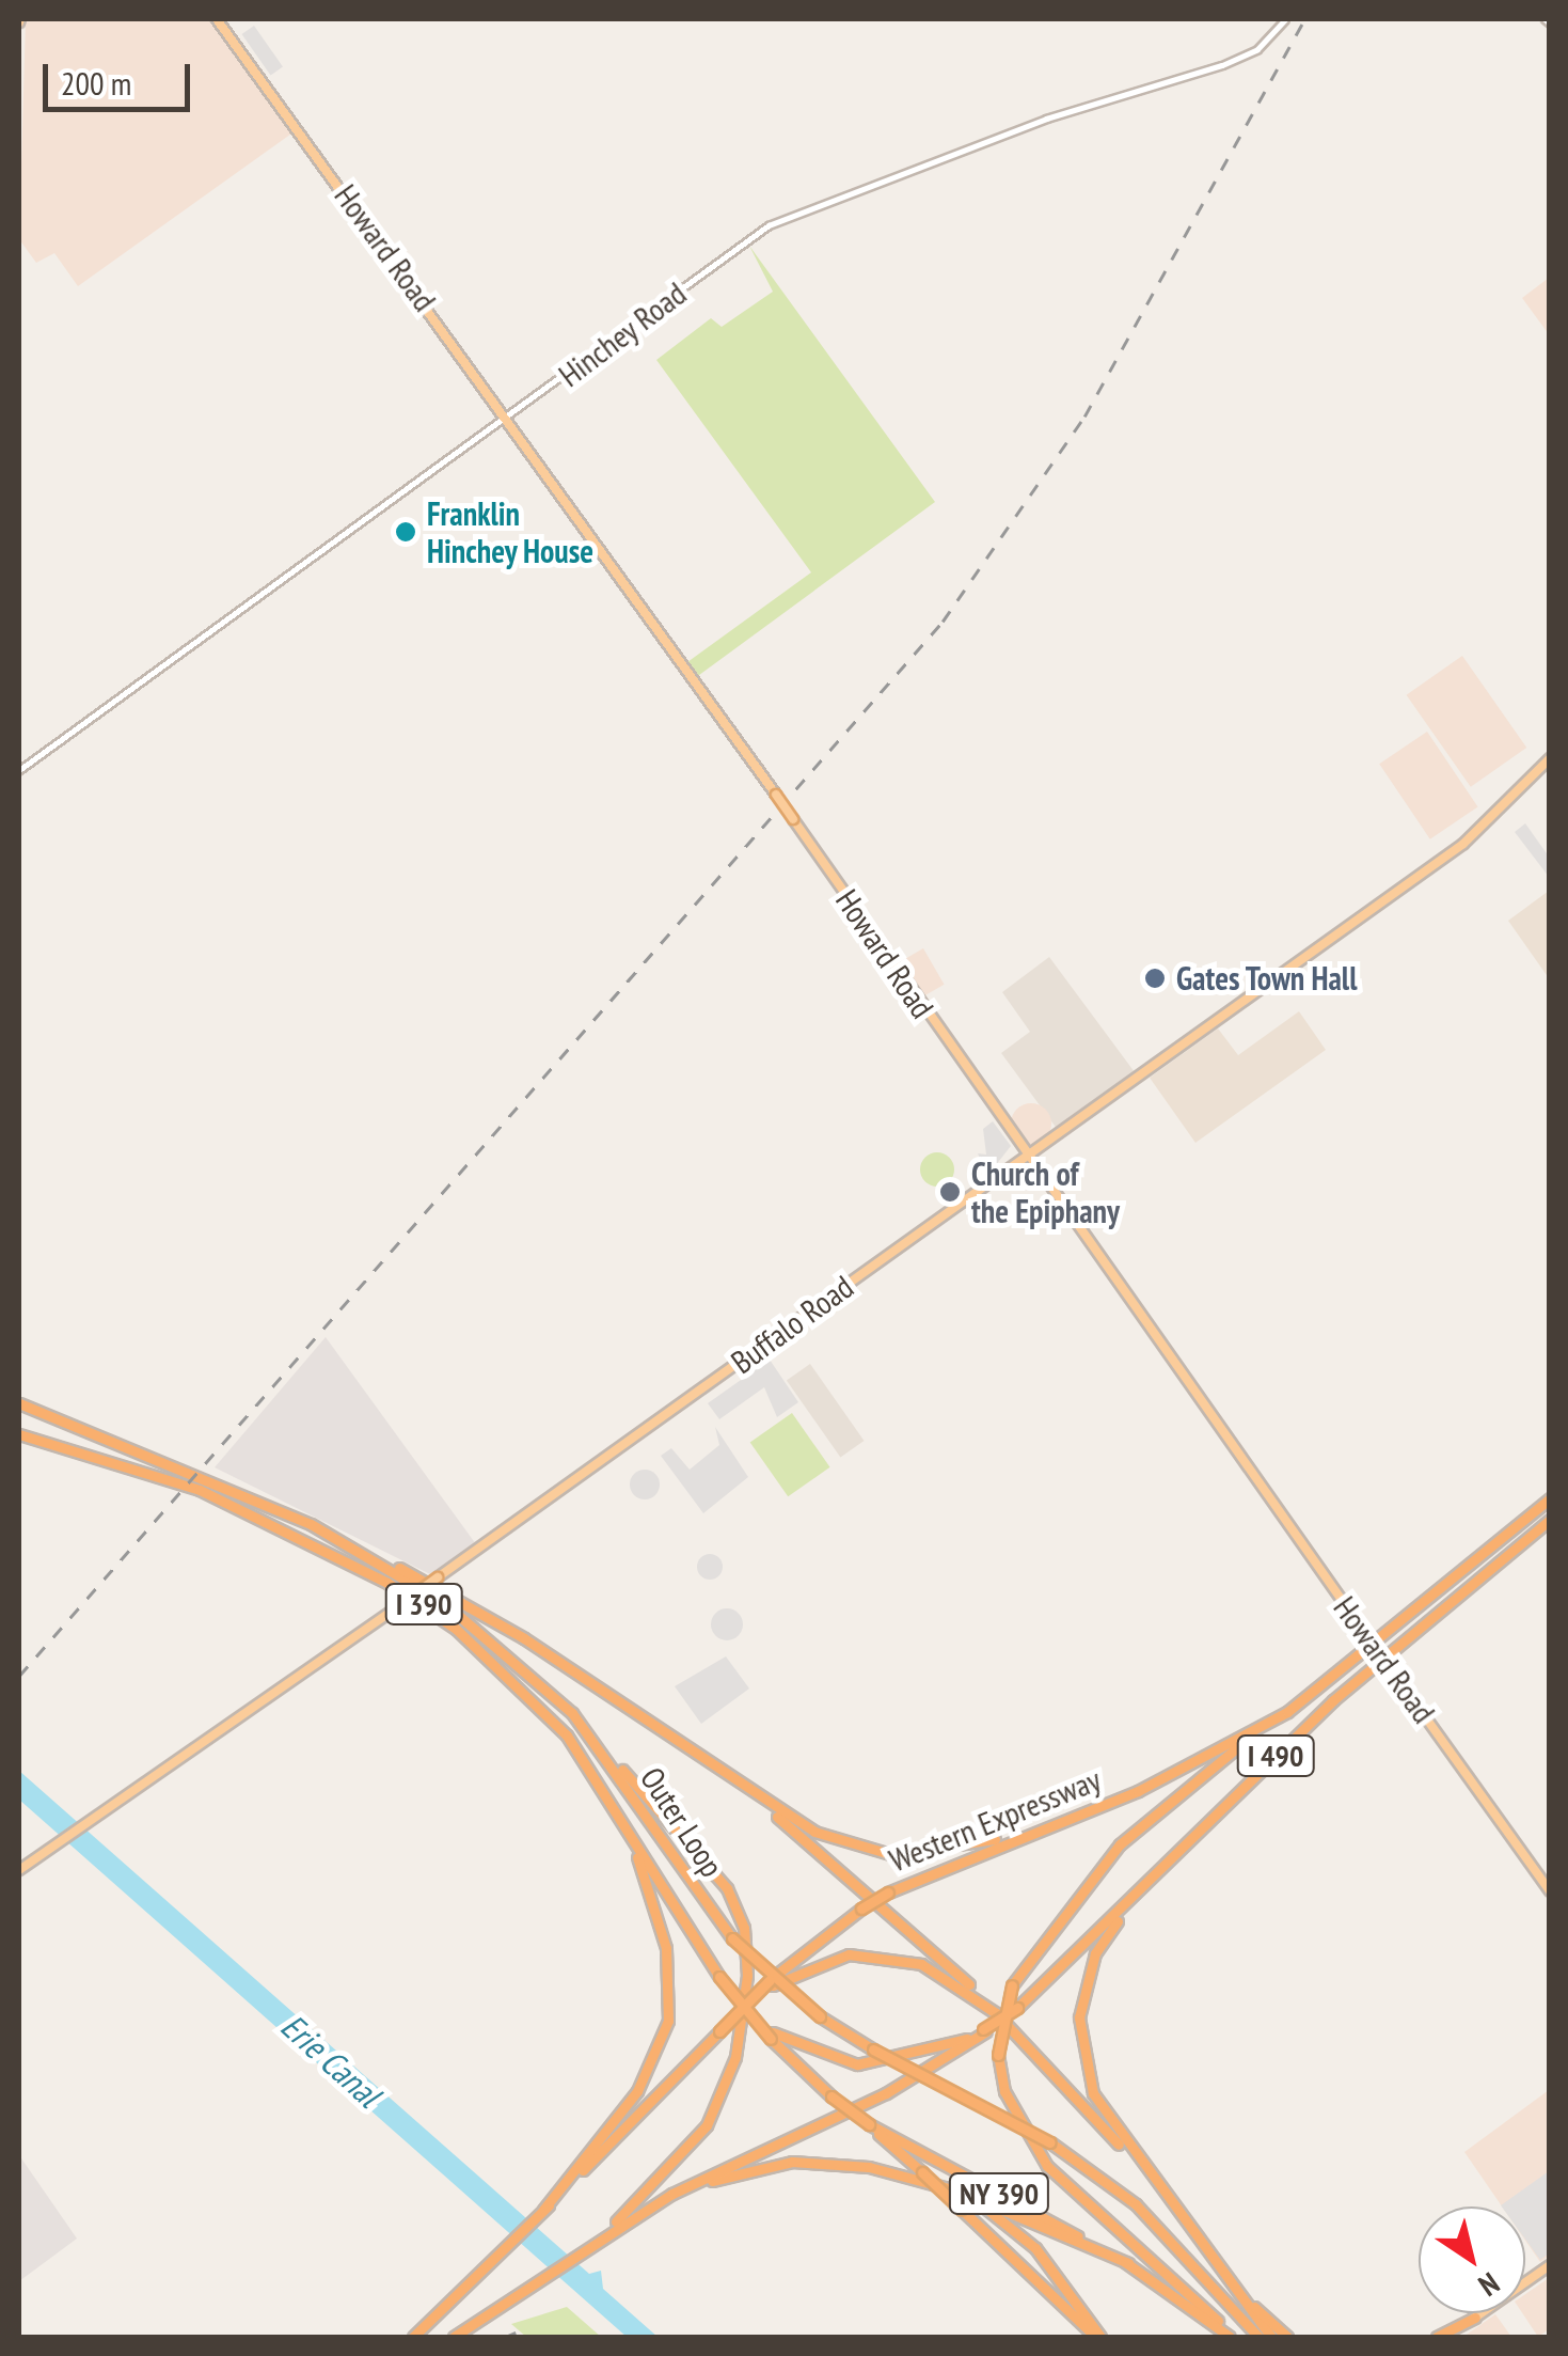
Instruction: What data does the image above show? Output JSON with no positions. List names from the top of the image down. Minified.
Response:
{"streets":{"highway":["I 390","I 490","Western Expressway","Outer Loop","NY 390"],"main road":["Howard Road","Buffalo Road"],"street":["Hinchey Road"]},"crossings":[["Howard Road","Hinchey Road"],["Howard Road","Buffalo Road"],["Outer Loop","NY 390"]],"water":["Erie Canal"],"places":["Franklin Hinchey House","Gates Town Hall","Church of the Epiphany"],"scale_bar":"200 m","north":"bottom right"}
